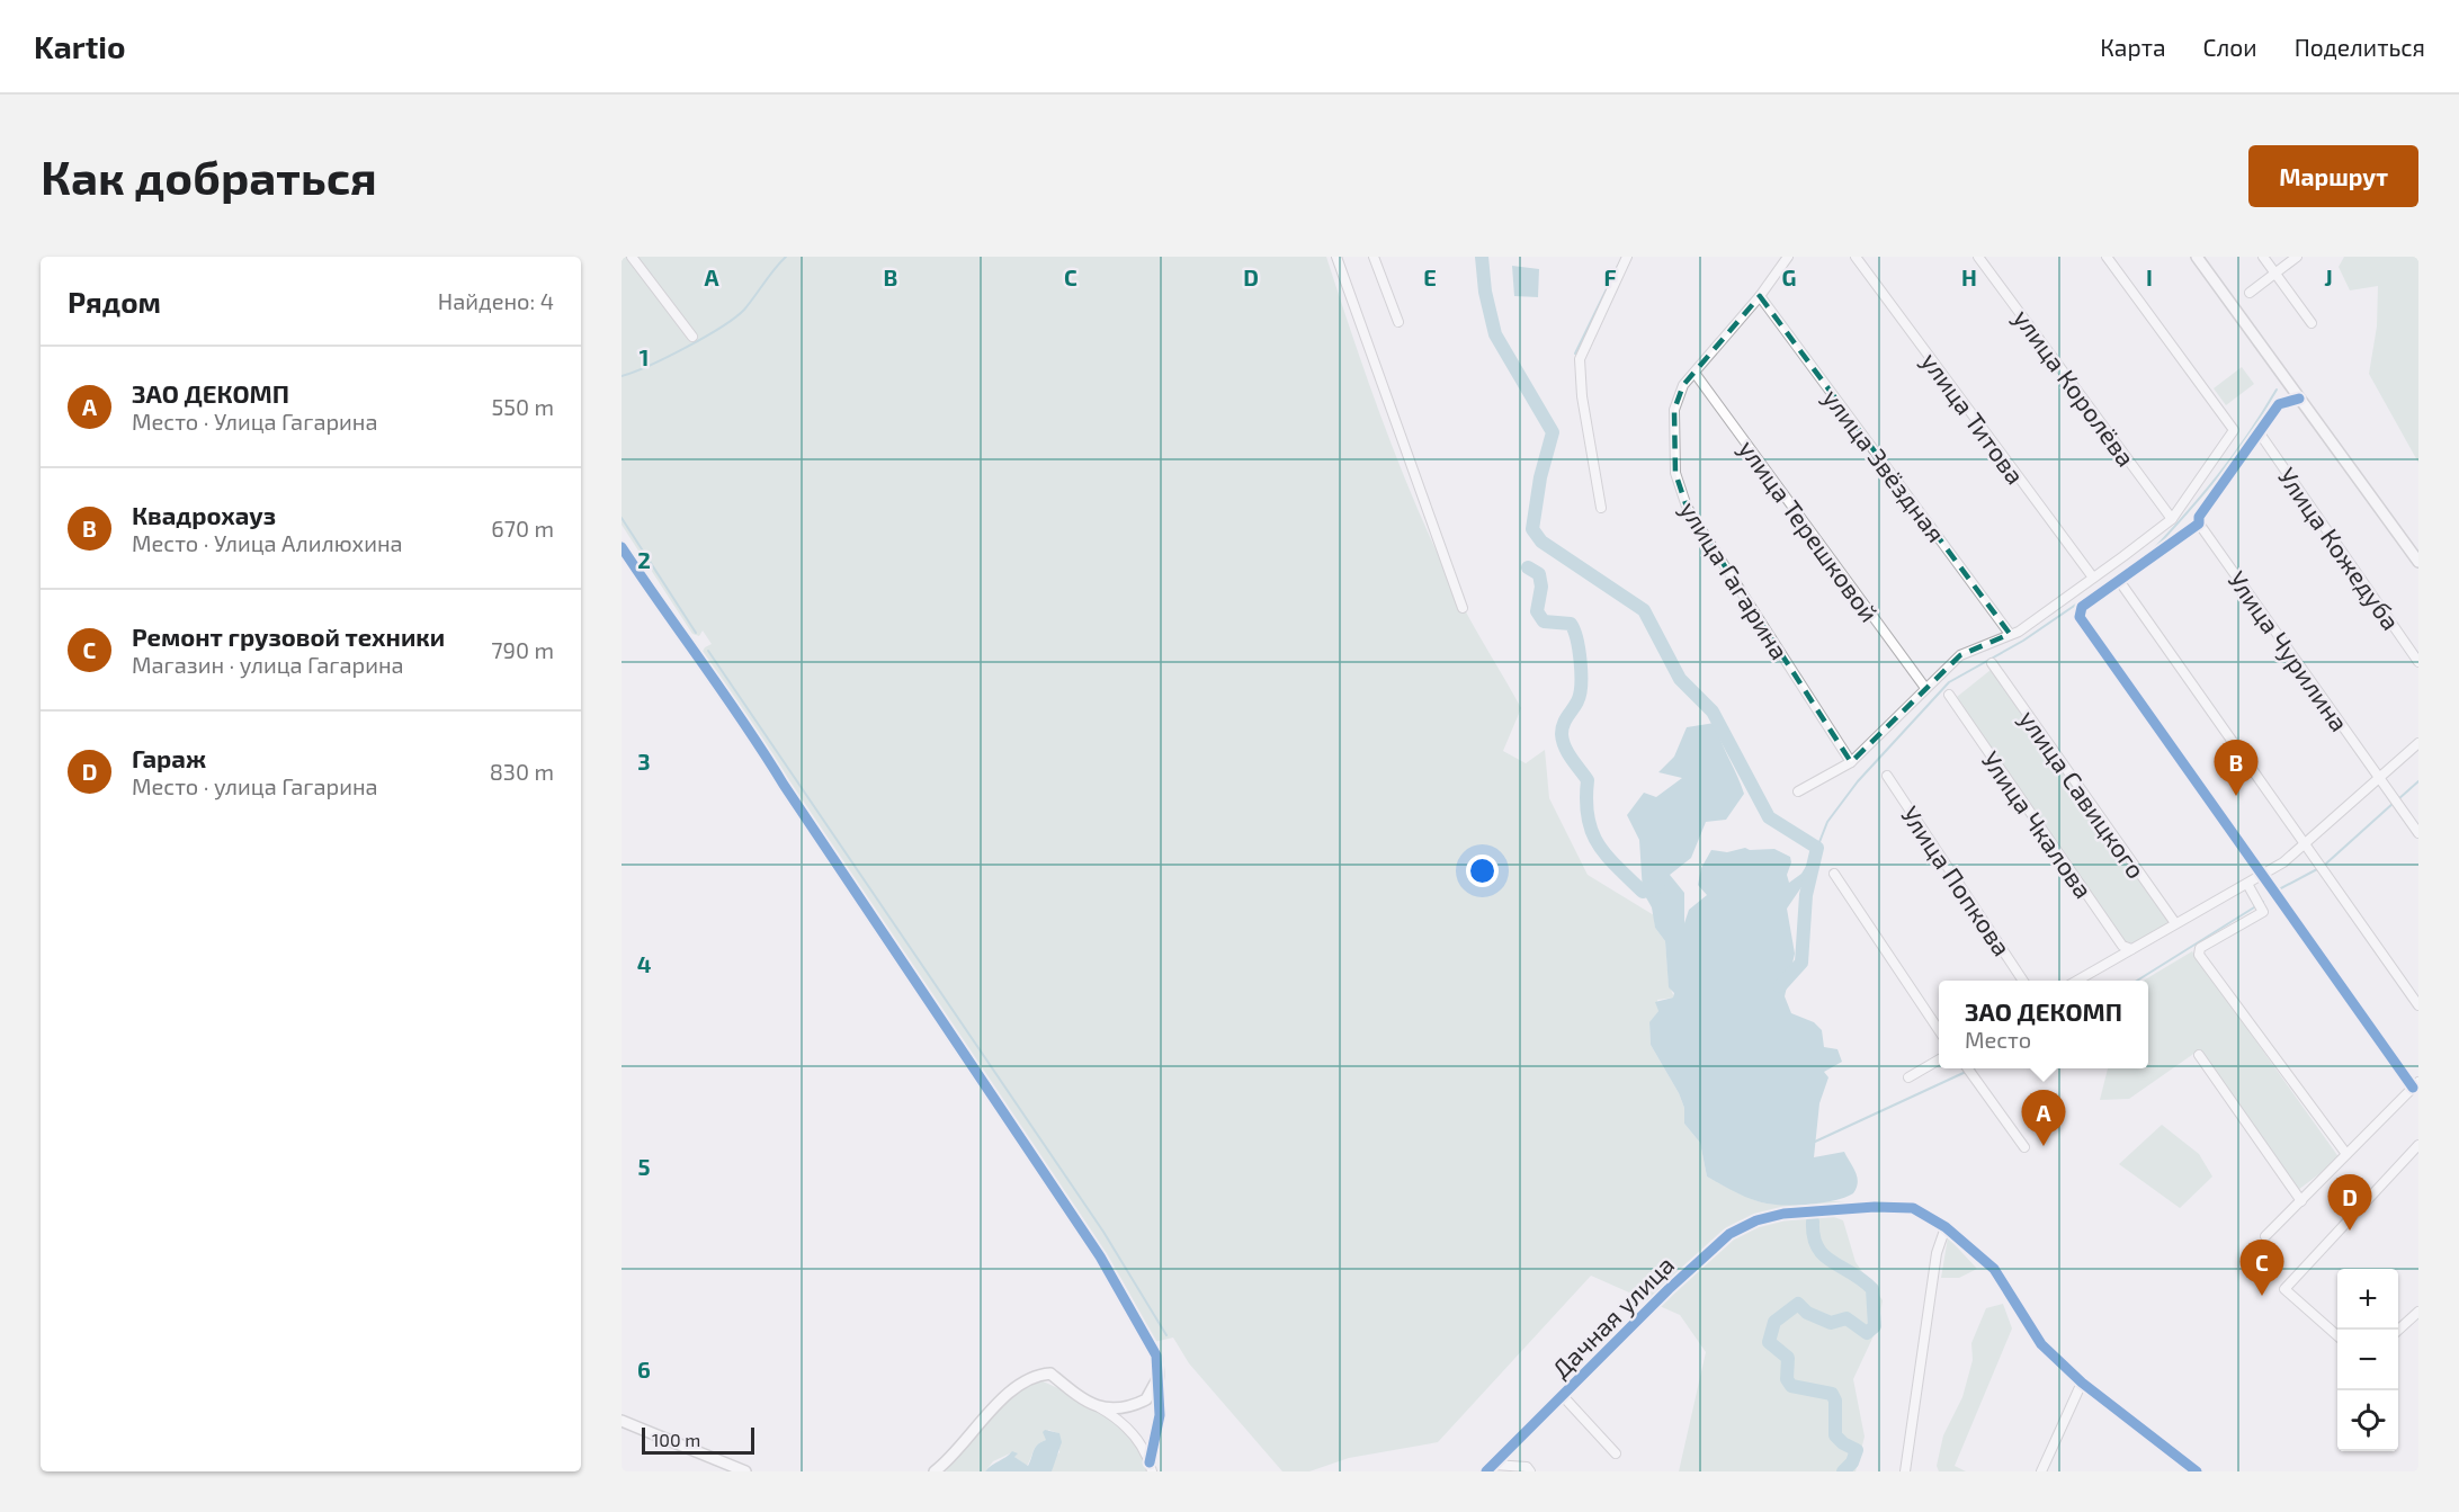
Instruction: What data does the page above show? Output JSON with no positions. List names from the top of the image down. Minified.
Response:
{"streets":{"street":["улица Королёва","улица Титова","улица Звёздная","улица Терешковой","Улица Кожедуба","улица Гагарина","Улица Чурилина","улица Савицкого","Улица Чкалова","Улица Попкова","Дачная улица"]},"crossings":[["улица Звёздная","улица Гагарина"],["улица Терешковой","улица Гагарина"]],"scale_bar":"100 m","page":{"header":"Kartio","nav":["Карта","Слои","Поделиться"],"buttons":"Маршрут","title":"Как добраться","heading":["Рядом","Найдено: 4"],"list":[{"mark":"A","name":"ЗАО ДЕКОМП","note":"Место · Улица Гагарина","value":"550 m"},{"mark":"B","name":"Квадрохауз","note":"Место · Улица Алилюхина","value":"670 m"},{"mark":"C","name":"Ремонт грузовой техники","note":"Магазин · улица Гагарина","value":"790 m"},{"mark":"D","name":"Гараж","note":"Место · улица Гагарина","value":"830 m"}],"pins":["B","A","D","C"],"popup":["ЗАО ДЕКОМП","Место"],"map_buttons":["+","−"],"scale":"100 m"},"grid":{"columns":["A","B","C","D","E","F","G","H","I","J"],"rows":["1","2","3","4","5","6"]}}
